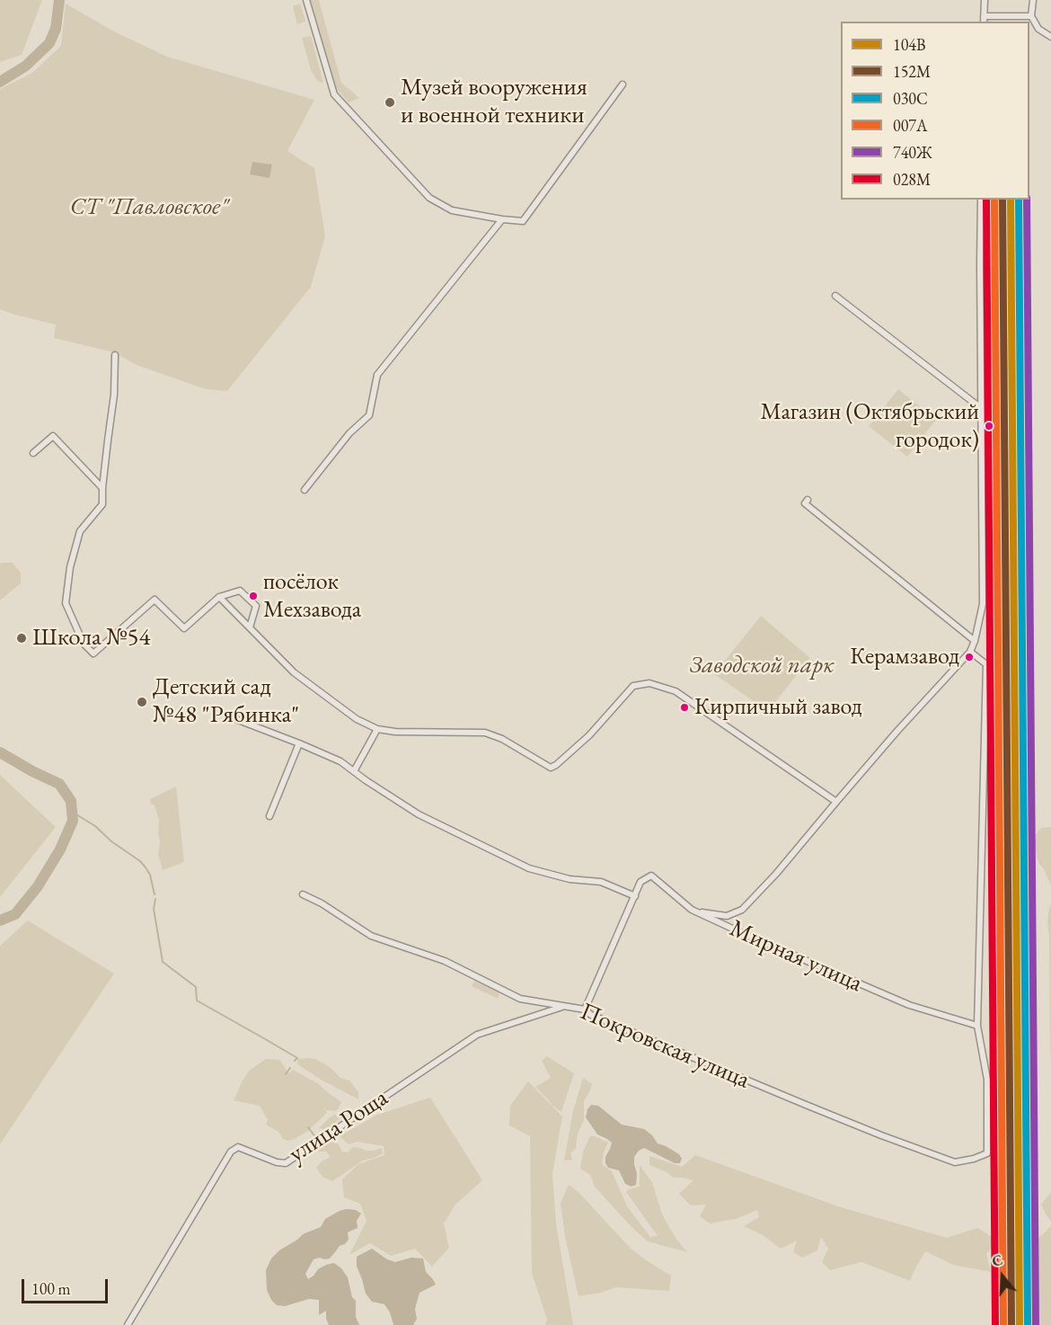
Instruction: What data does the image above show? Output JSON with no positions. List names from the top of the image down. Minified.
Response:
{"streets":{"street":["Мирная улица","Покровская улица","улица Роща"]},"crossings":[["Мирная улица","Покровская улица"],["Покровская улица","улица Роща"]],"parks":["СТ \"Павловское\"","Заводской парк"],"places":["Музей вооружения и военной техники","Магазин (Октябрьский городок)","посёлок Мехзавода","Школа №54","Керамзавод","Детский сад №48 \"Рябинка\"","Кирпичный завод"],"lines":["transit line 104В","transit line 152М","transit line 030C","transit line 007А","transit line 740Ж","transit line 028М"],"legend":["104В","152М","030C","007А","740Ж","028М"],"scale_bar":"100 m","north":"top"}
